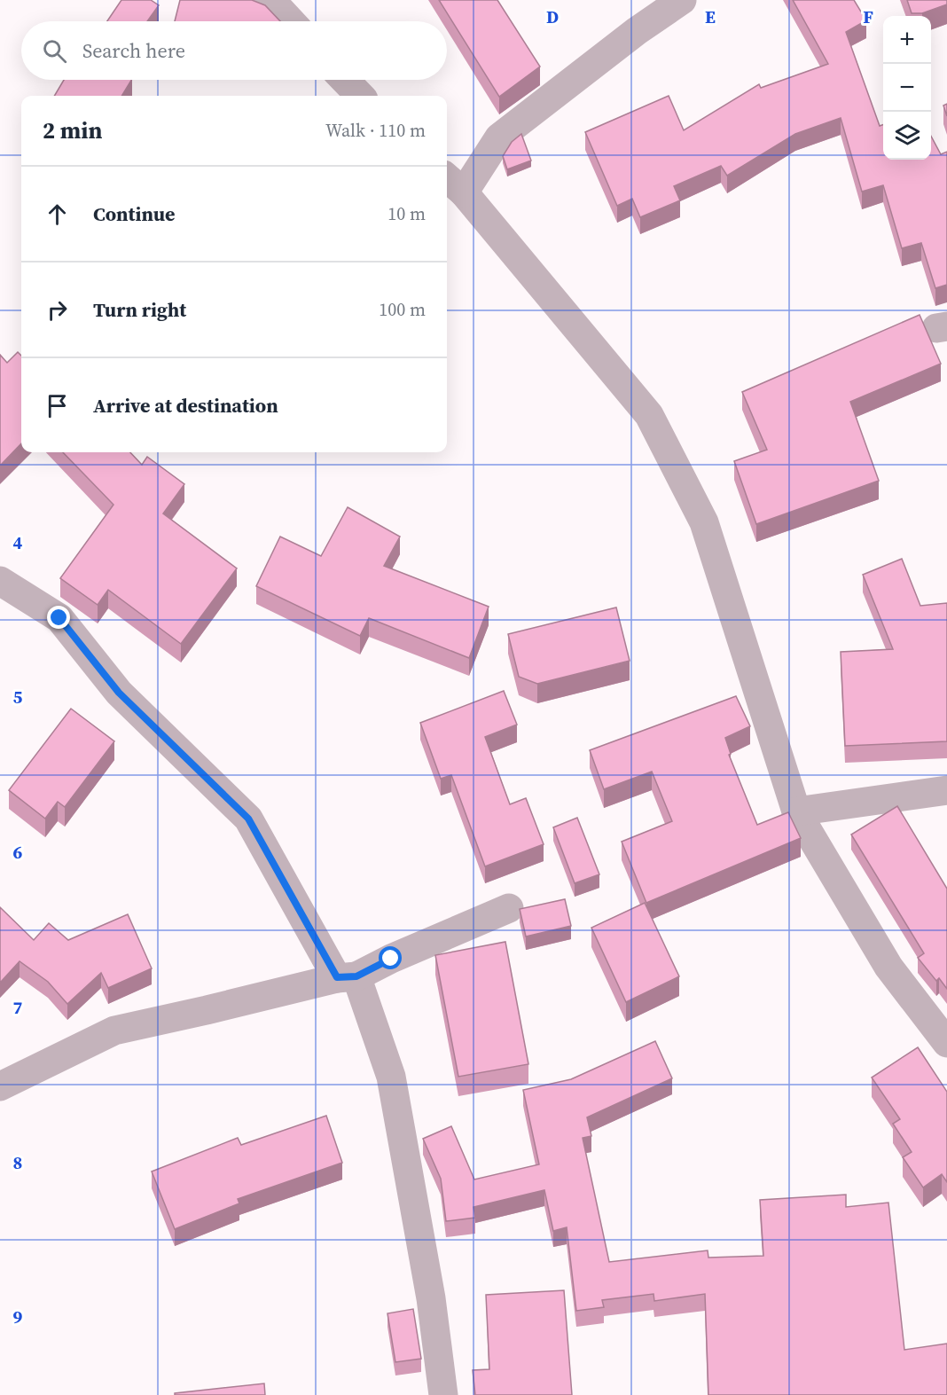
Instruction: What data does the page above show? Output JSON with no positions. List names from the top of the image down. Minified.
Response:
{"page":{"map_buttons":["+","−"],"search":"Search here","heading":["2 min","Walk · 110 m"],"list":[["Continue","10 m"],["Turn right","100 m"],"Arrive at destination"]},"grid":{"columns":["D","E","F"],"rows":["4","5","6","7","8","9"]}}
